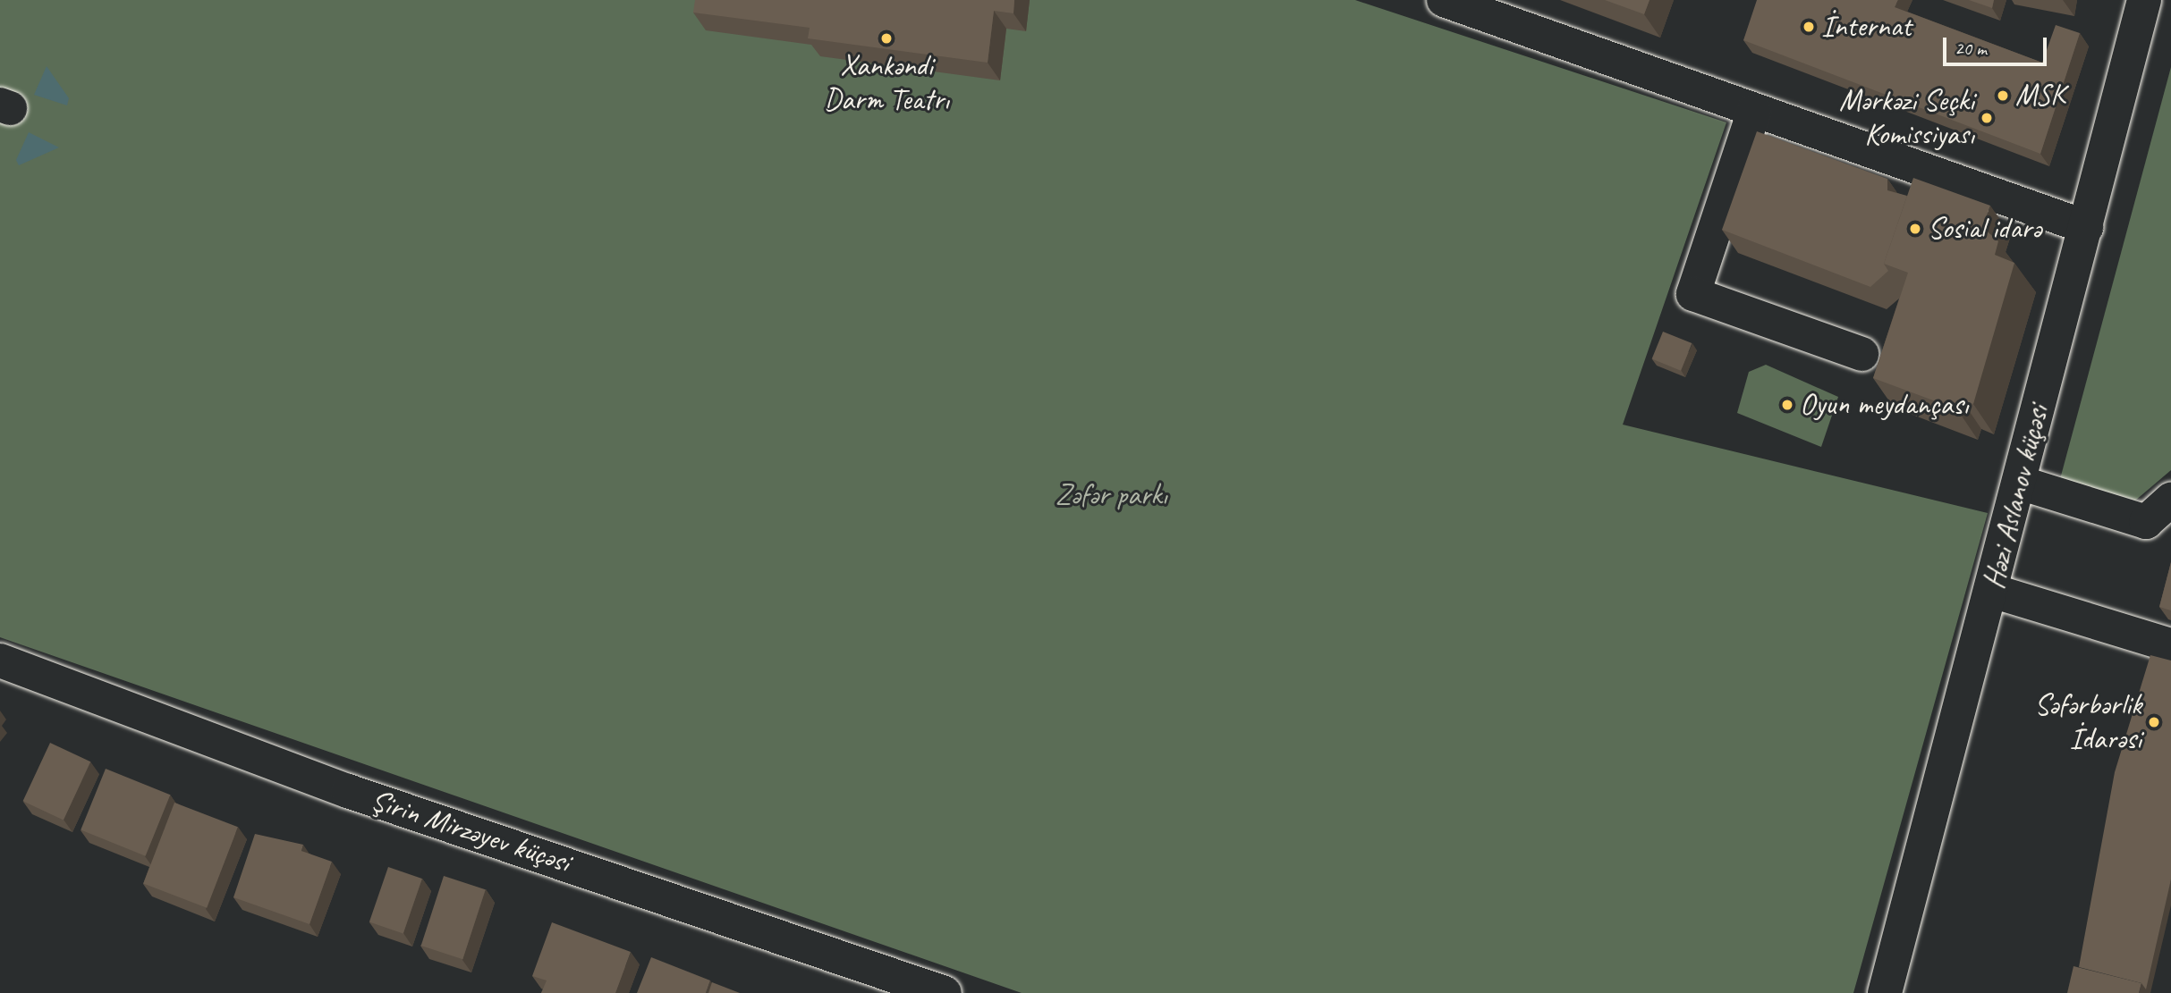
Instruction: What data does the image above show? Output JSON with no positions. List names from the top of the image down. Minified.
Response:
{"streets":{"street":["Həzi Aslanov küçəsi","Şirin Mirzəyev küçəsi"]},"parks":["Zəfər parkı"],"places":["İnternat","Xankəndi Darm Teatrı","MSK","Mərkəzi Seçki Komissiyası","Sosial idarə","Oyun meydançası","Səfərbərlik İdarəsi"],"scale_bar":"20 m"}
